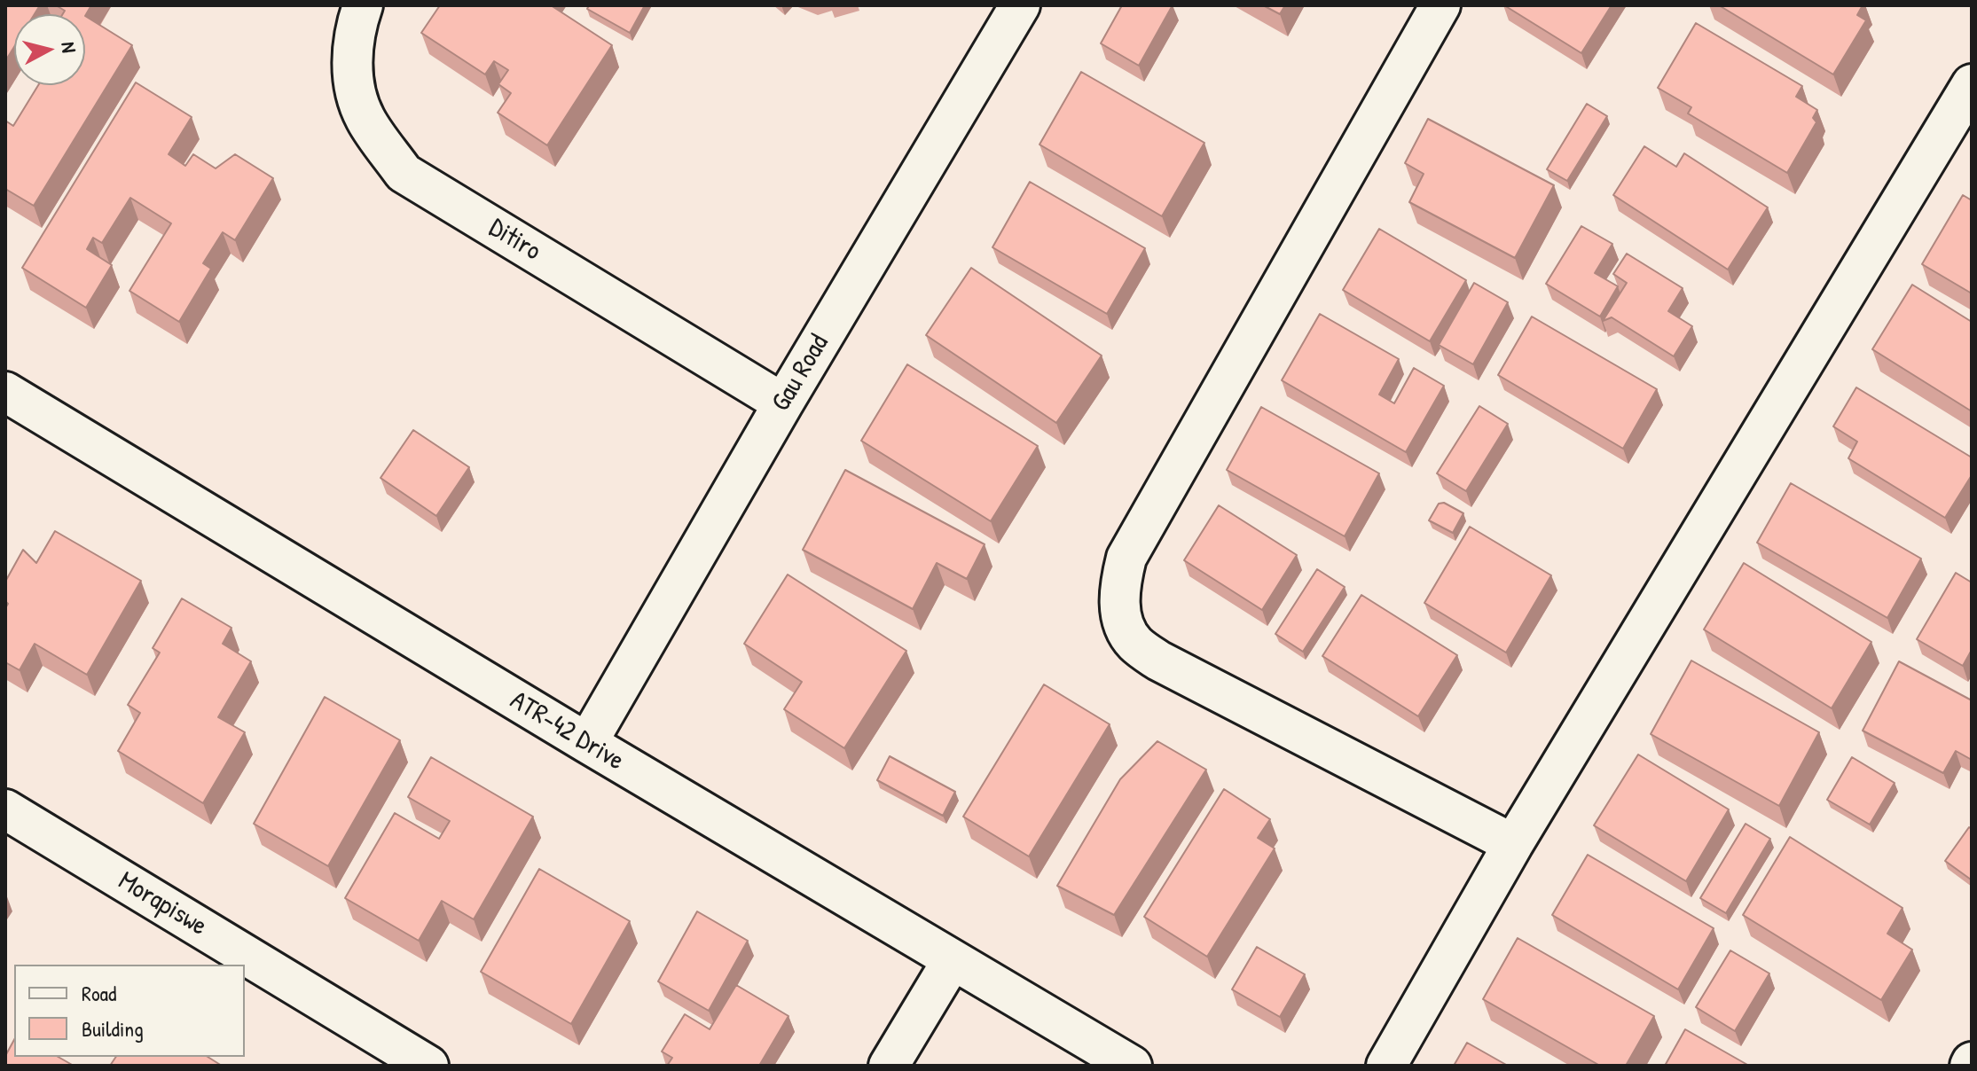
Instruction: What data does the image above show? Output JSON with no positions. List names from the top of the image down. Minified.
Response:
{"streets":{"street":["Ditiro","Gau Road","ATR-42 Drive","Morapiswe"]},"crossings":[["Ditiro","Gau Road"],["Gau Road","ATR-42 Drive"]],"legend":["Road","Building"],"north":"right"}
